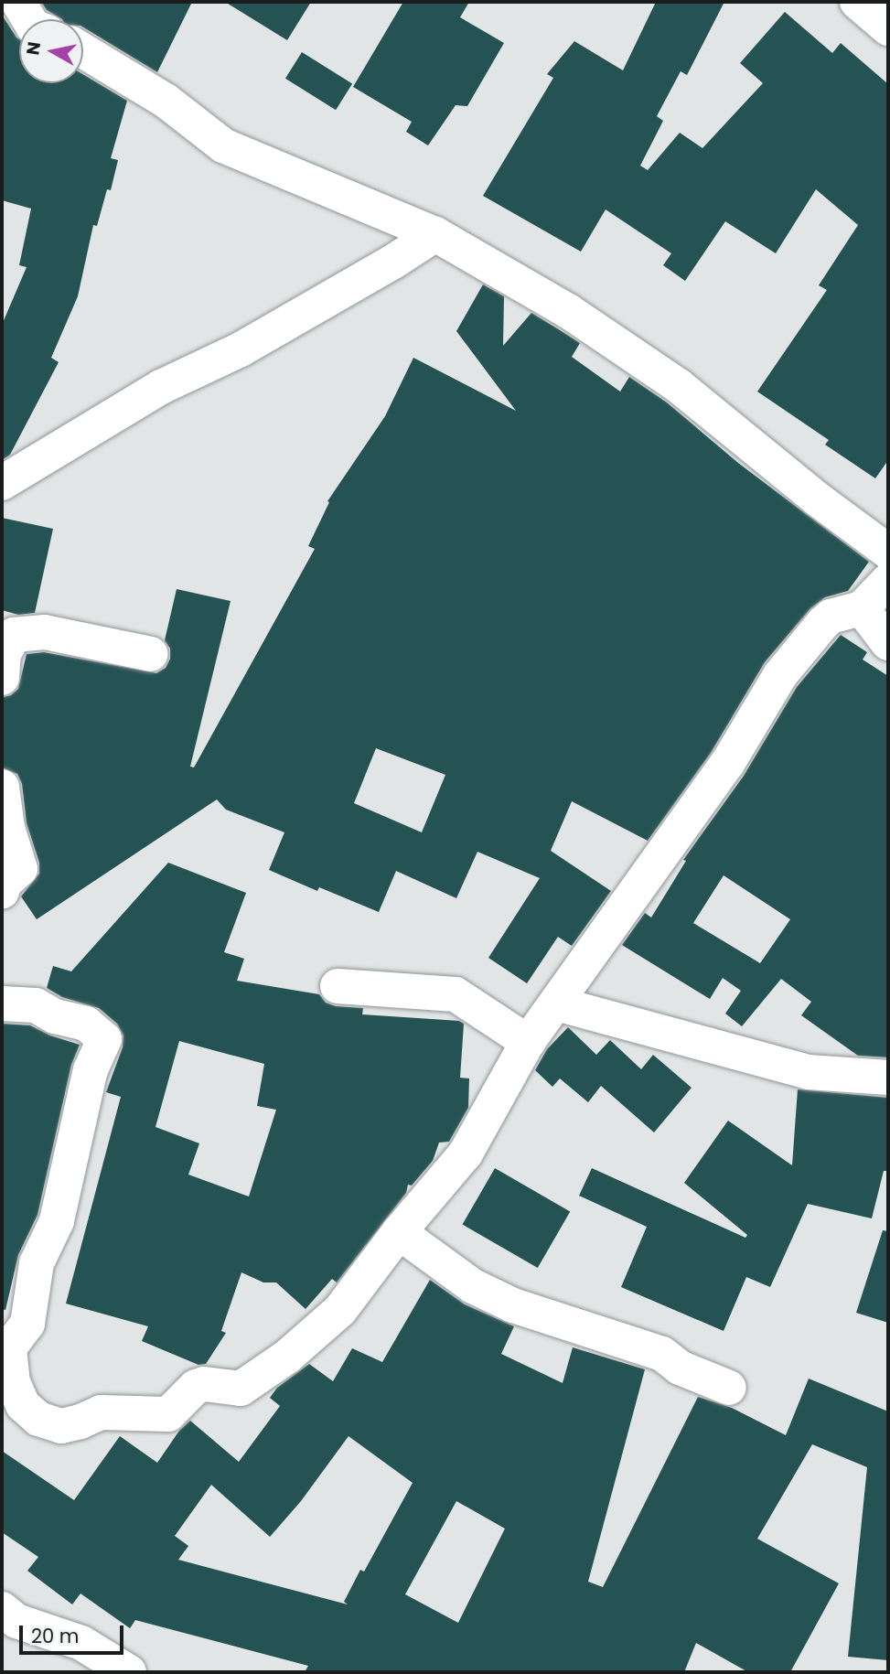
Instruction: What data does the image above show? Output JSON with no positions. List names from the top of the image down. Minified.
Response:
{"scale_bar":"20 m","north":"left"}
